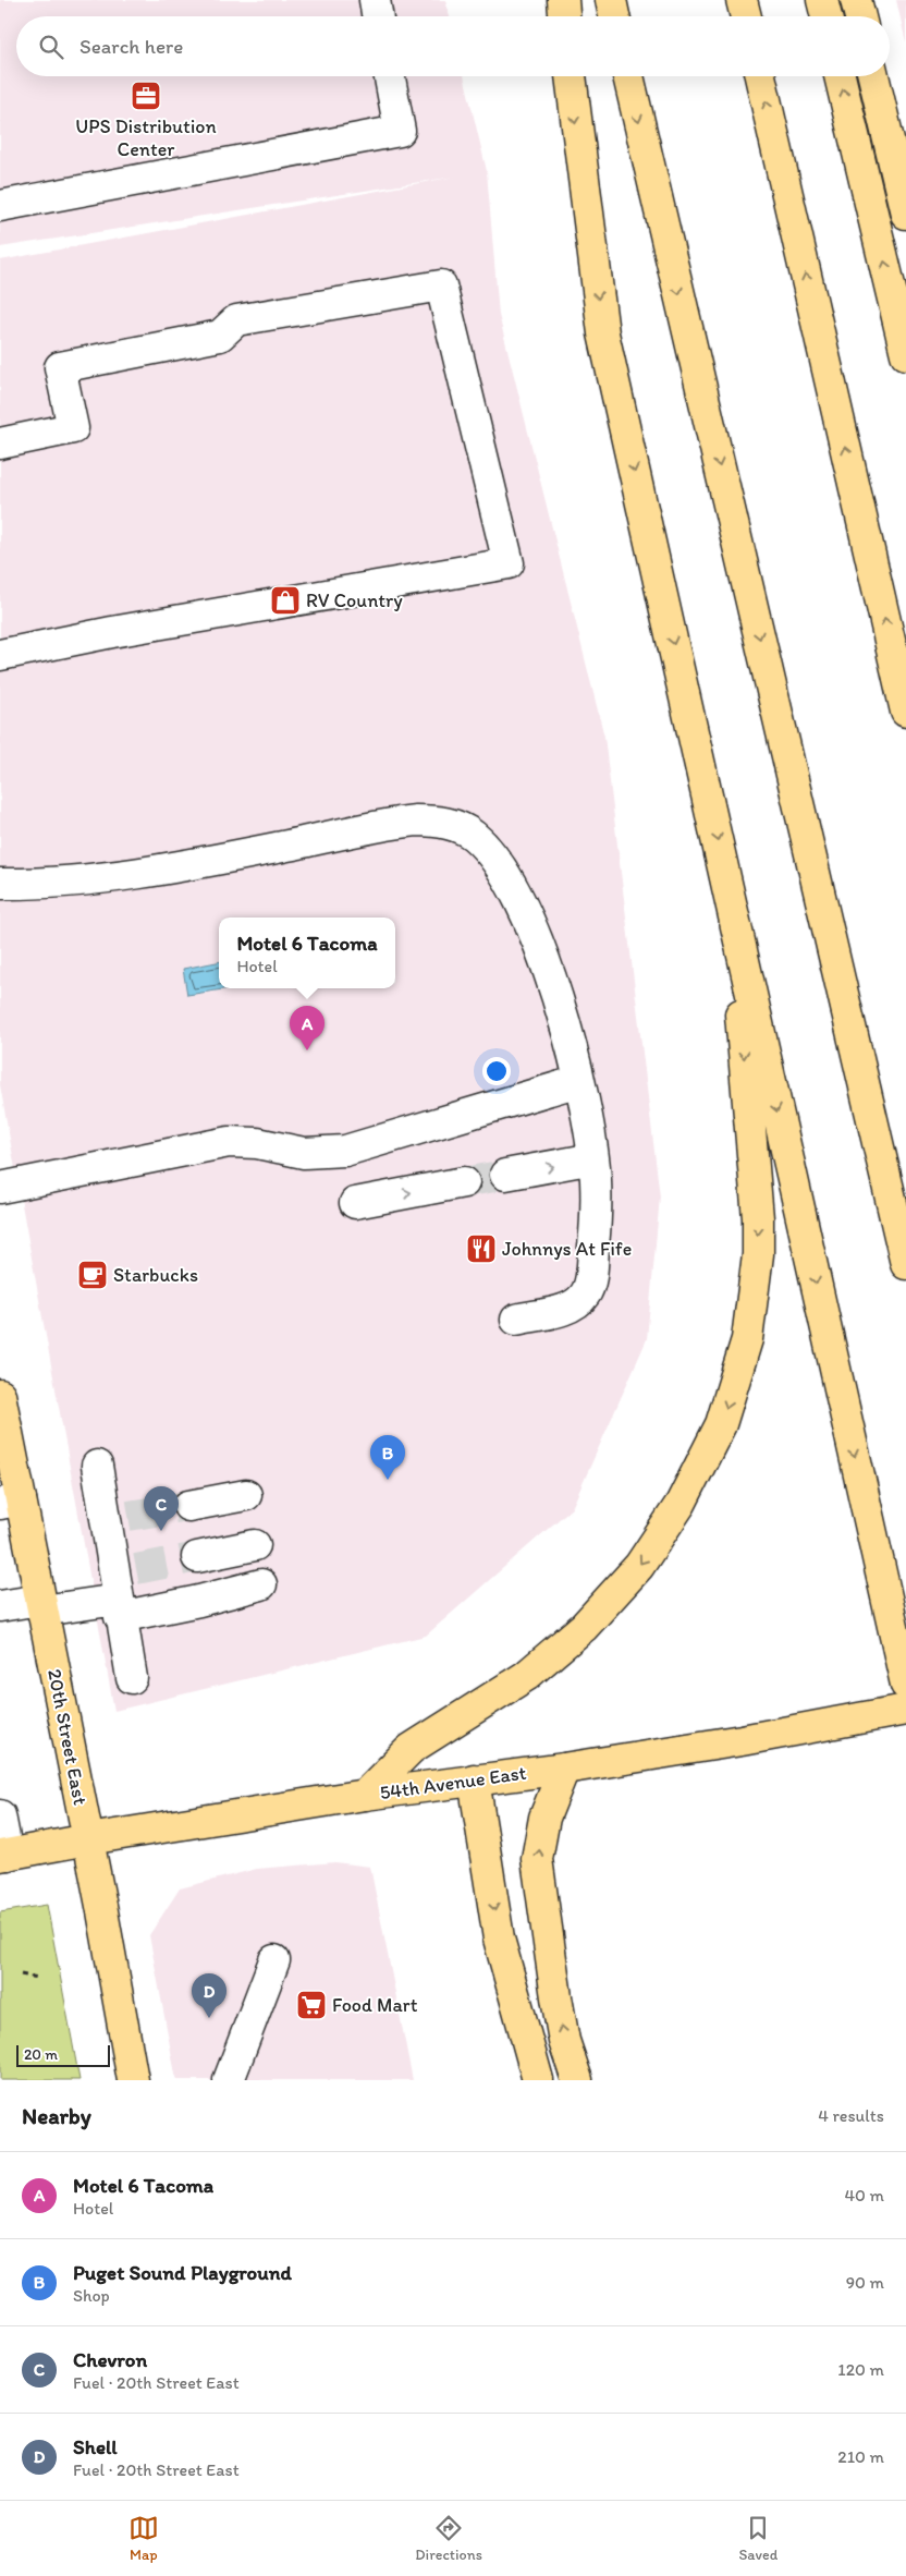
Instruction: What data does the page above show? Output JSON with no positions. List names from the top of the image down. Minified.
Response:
{"streets":{"main road":["20th Street East","54th Avenue East"]},"crossings":[["20th Street East","54th Avenue East"]],"places":{"office":["UPS Distribution Center"],"shop":["RV Country"],"restaurant":["Johnnys At Fife"],"cafe":["Starbucks"],"supermarket":["Food Mart"]},"scale_bar":"20 m","page":{"search":"Search here","popup":["Motel 6 Tacoma","Hotel"],"pins":["A","B","C","D"],"scale":"20 m","heading":["Nearby","4 results"],"list":[{"mark":"A","name":"Motel 6 Tacoma","note":"Hotel","value":"40 m"},{"mark":"B","name":"Puget Sound Playground","note":"Shop","value":"90 m"},{"mark":"C","name":"Chevron","note":"Fuel · 20th Street East","value":"120 m"},{"mark":"D","name":"Shell","note":"Fuel · 20th Street East","value":"210 m"}],"nav":["Map","Directions","Saved"]}}
